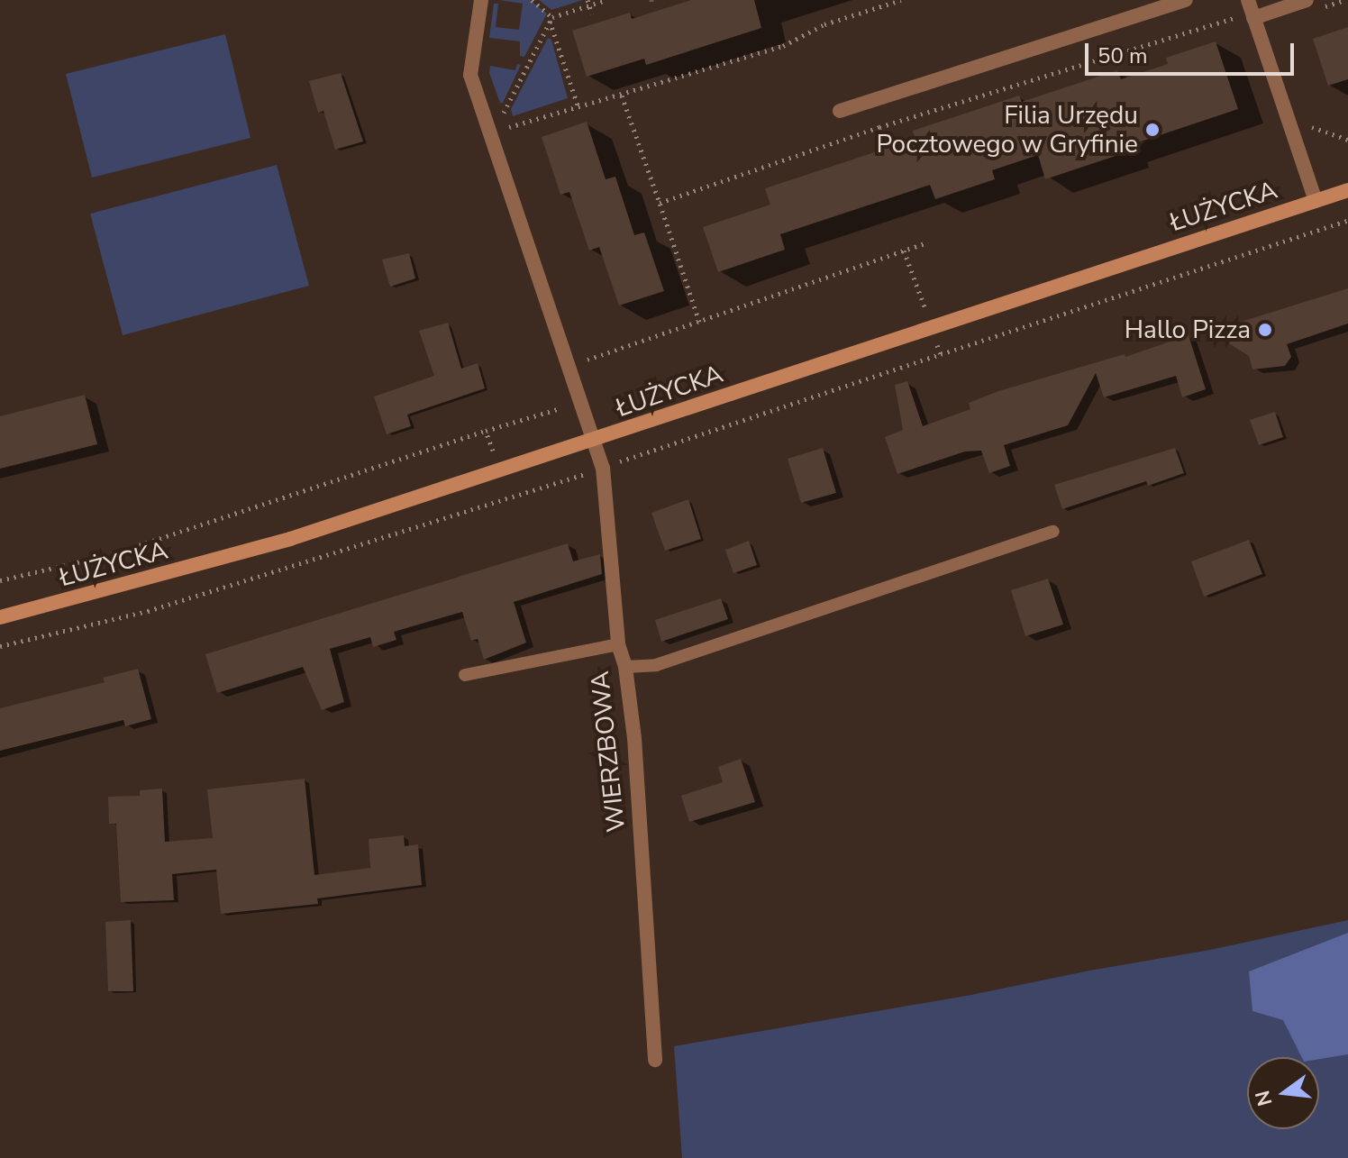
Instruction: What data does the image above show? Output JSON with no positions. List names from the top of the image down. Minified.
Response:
{"streets":{"street":["ŁUŻYCKA","WIERZBOWA"]},"crossings":[["ŁUŻYCKA","WIERZBOWA"]],"places":["Filia Urzędu Pocztowego w Gryfinie","Hallo Pizza"],"scale_bar":"50 m","north":"left"}
